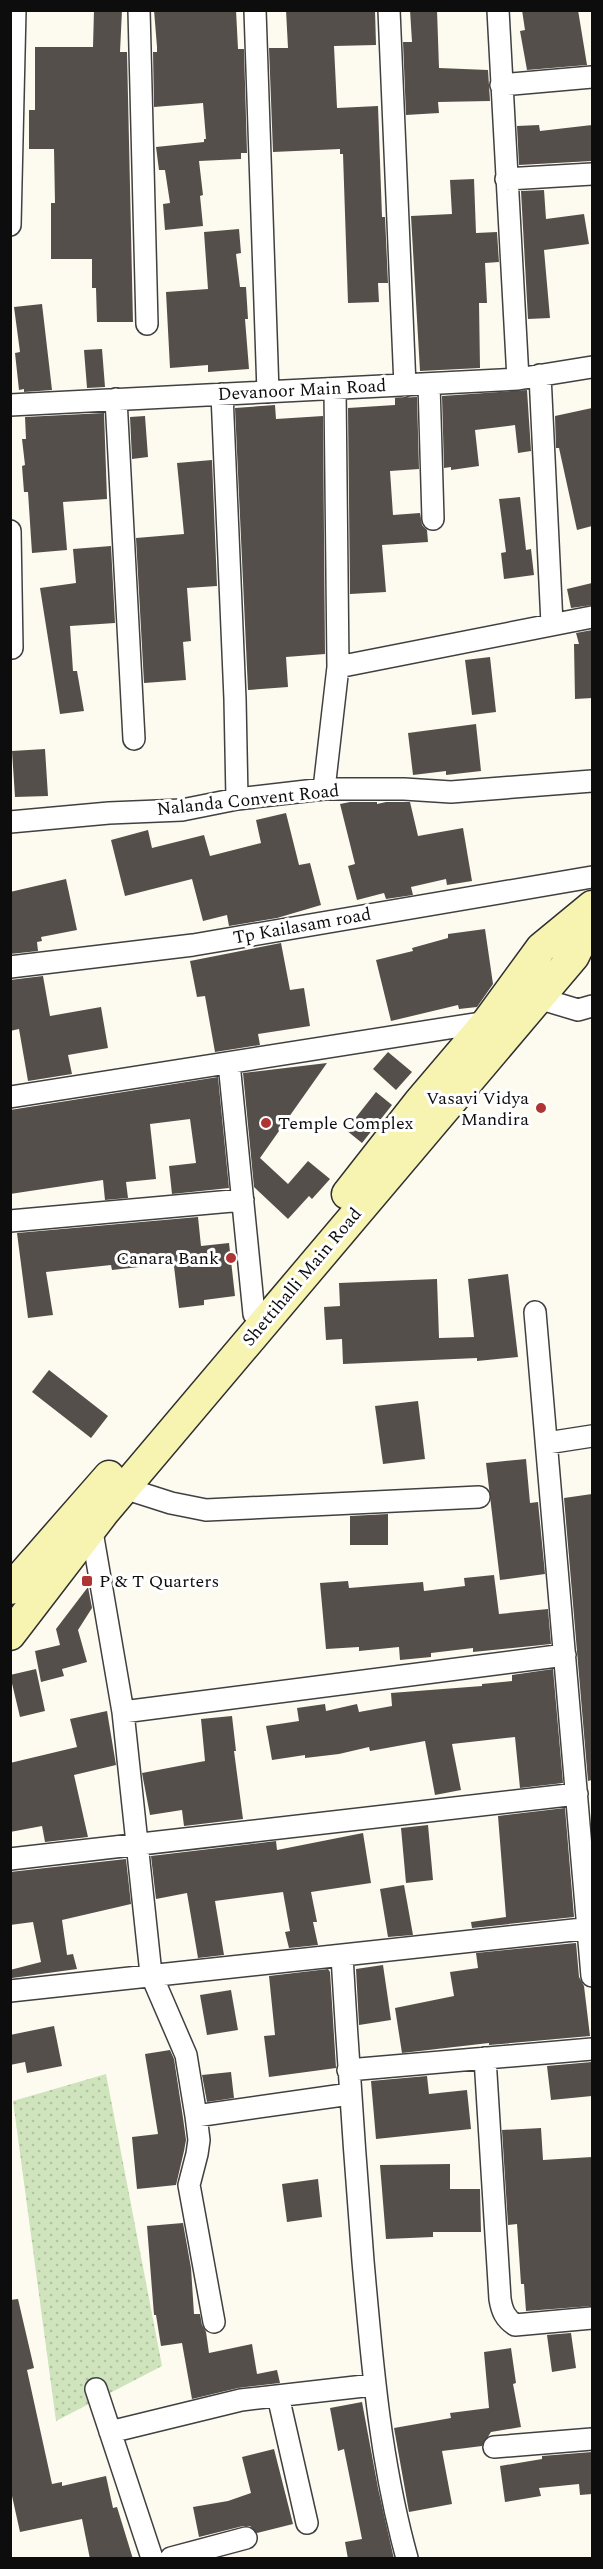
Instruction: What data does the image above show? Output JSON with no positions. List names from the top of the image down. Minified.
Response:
{"streets":{"main road":["Shettihalli Main Road"],"street":["Devanoor Main Road","Nalanda Convent Road","Tp Kailasam road"]},"places":{"other":["Vasavi Vidya Mandira","Temple Complex","Canara Bank"],"transit":["P & T Quarters"]}}
